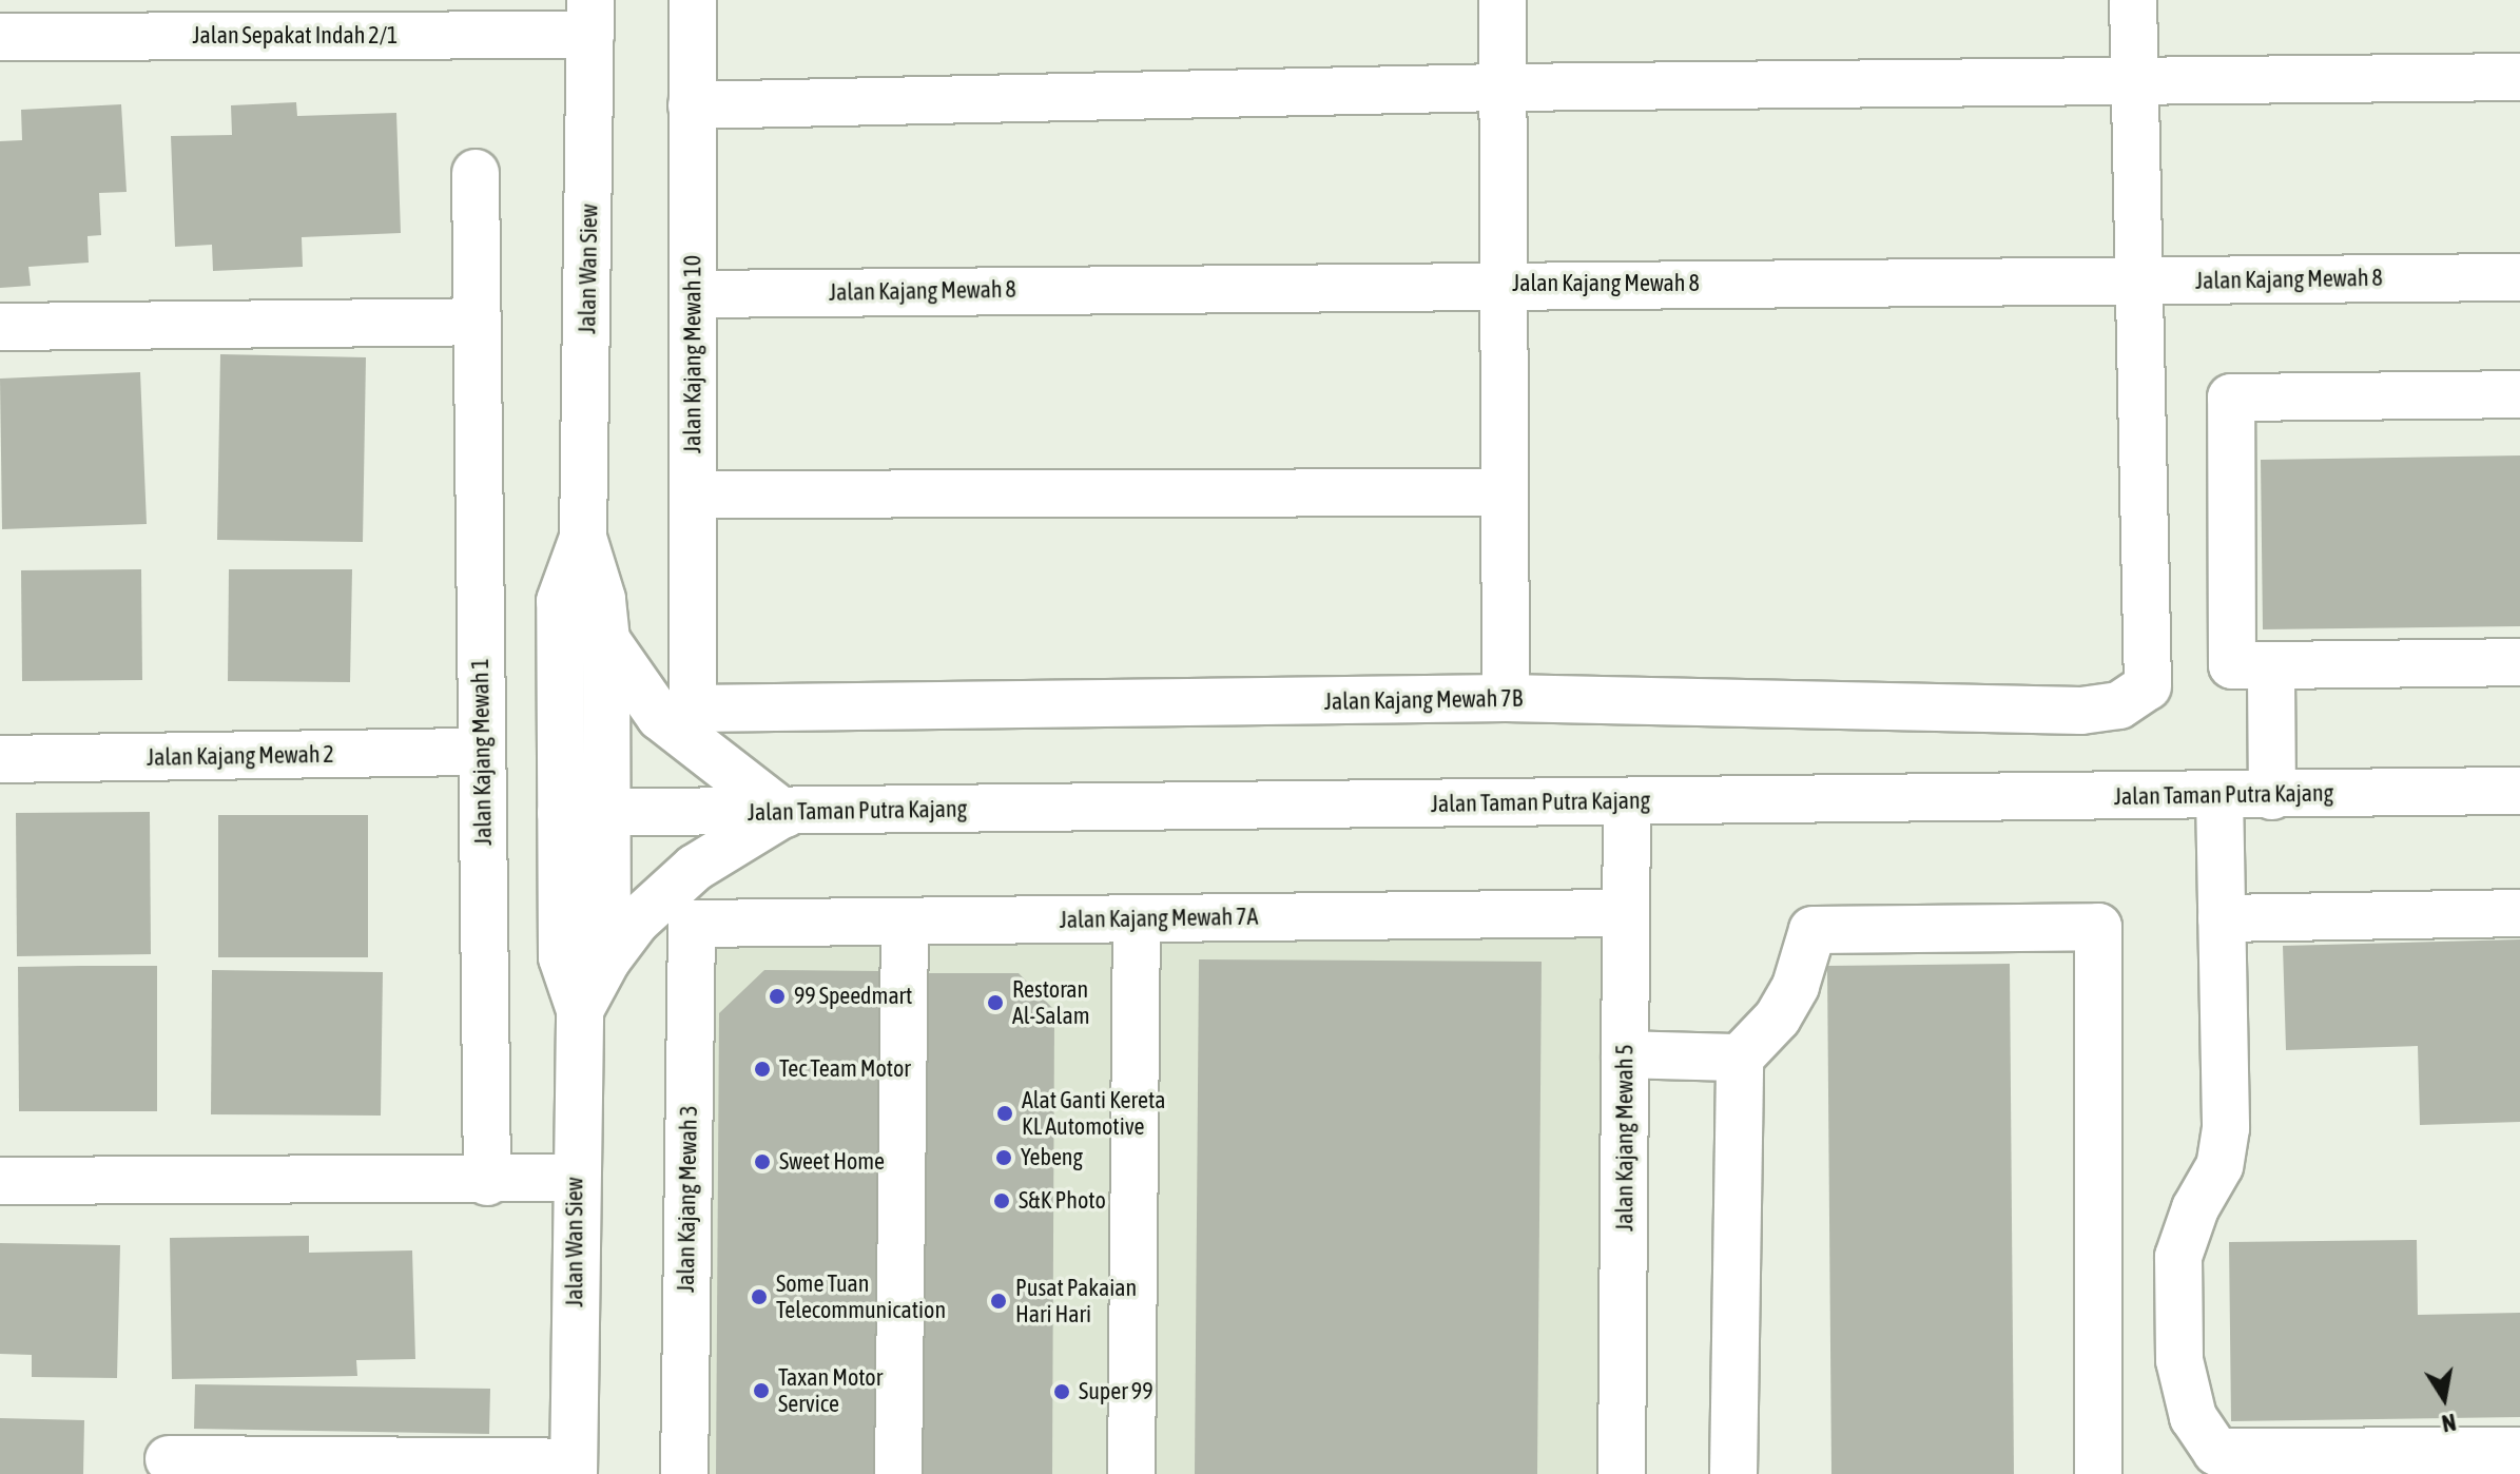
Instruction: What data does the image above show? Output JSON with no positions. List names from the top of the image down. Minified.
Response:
{"streets":{"street":["Jalan Sepakat Indah 2/1","Jalan Wan Siew","Jalan Kajang Mewah 8","Jalan Kajang Mewah 10","Jalan Kajang Mewah 7B","Jalan Kajang Mewah 1","Jalan Kajang Mewah 2","Jalan Taman Putra Kajang","Jalan Kajang Mewah 7A","Jalan Kajang Mewah 5","Jalan Kajang Mewah 3"]},"crossings":[["Jalan Sepakat Indah 2/1","Jalan Wan Siew"],["Jalan Wan Siew","Jalan Taman Putra Kajang"],["Jalan Kajang Mewah 8","Jalan Kajang Mewah 10"],["Jalan Kajang Mewah 8","Jalan Kajang Mewah 7B"],["Jalan Kajang Mewah 10","Jalan Kajang Mewah 7B"],["Jalan Kajang Mewah 1","Jalan Kajang Mewah 2"],["Jalan Taman Putra Kajang","Jalan Kajang Mewah 5"],["Jalan Kajang Mewah 7A","Jalan Kajang Mewah 5"],["Jalan Kajang Mewah 7A","Jalan Kajang Mewah 3"]],"places":["99 Speedmart","Restoran Al-Salam","Tec Team Motor","Alat Ganti Kereta KL Automotive","Yebeng","Sweet Home","S&K Photo","Some Tuan Telecommunication","Pusat Pakaian Hari Hari","Taxan Motor Service","Super 99"],"north":"bottom"}
